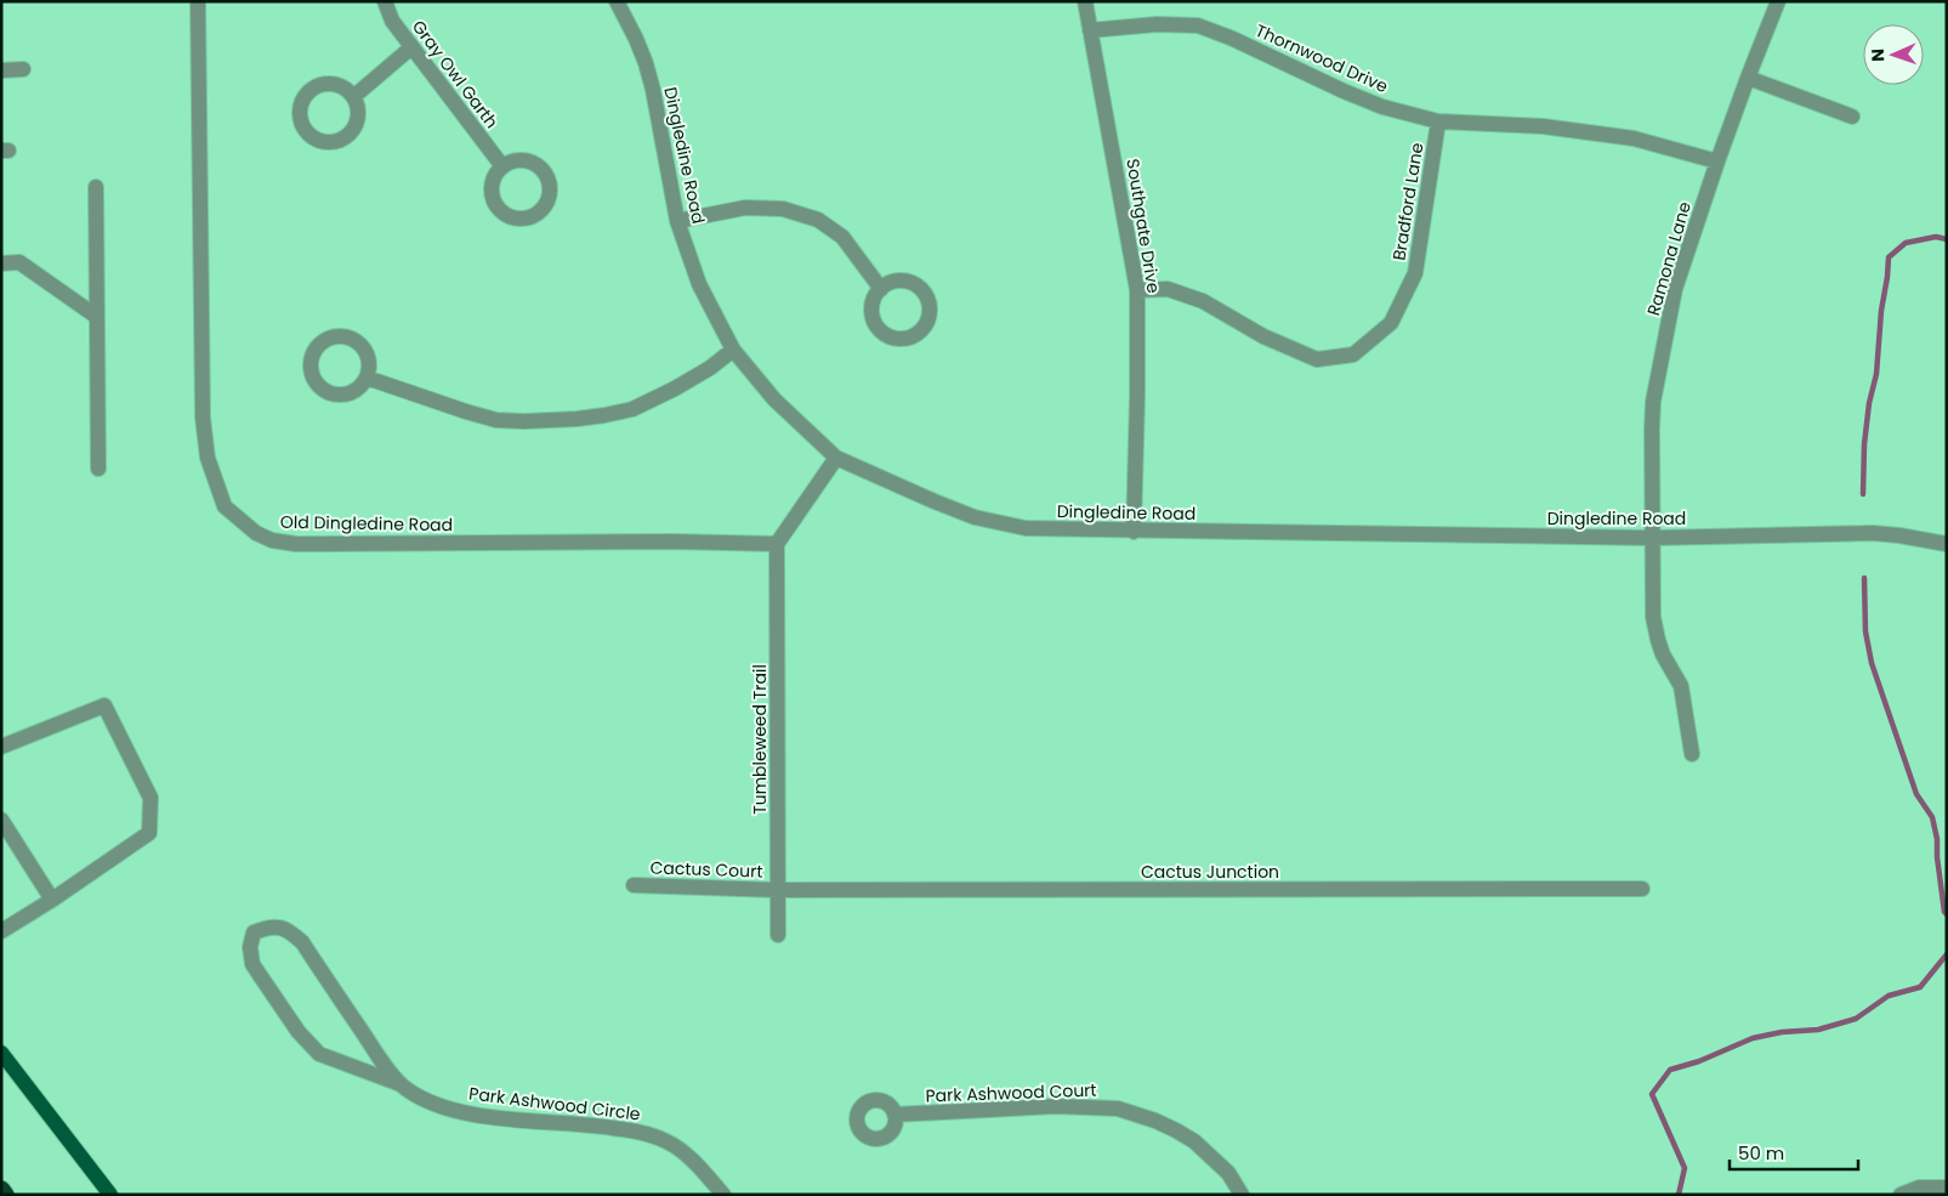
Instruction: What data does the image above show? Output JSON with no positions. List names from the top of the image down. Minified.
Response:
{"streets":{"street":["Thornwood Drive","Gray Owl Garth","Dingledine Road","Bradford Lane","Southgate Drive","Ramona Lane","Old Dingledine Road","Tumbleweed Trail","Cactus Court","Cactus Junction","Park Ashwood Court","Park Ashwood Circle"]},"crossings":[["Thornwood Drive","Bradford Lane"],["Thornwood Drive","Southgate Drive"],["Thornwood Drive","Ramona Lane"],["Dingledine Road","Southgate Drive"],["Dingledine Road","Ramona Lane"],["Bradford Lane","Southgate Drive"],["Old Dingledine Road","Tumbleweed Trail"],["Tumbleweed Trail","Cactus Court"],["Tumbleweed Trail","Cactus Junction"],["Cactus Court","Cactus Junction"]],"scale_bar":"50 m","north":"left"}
